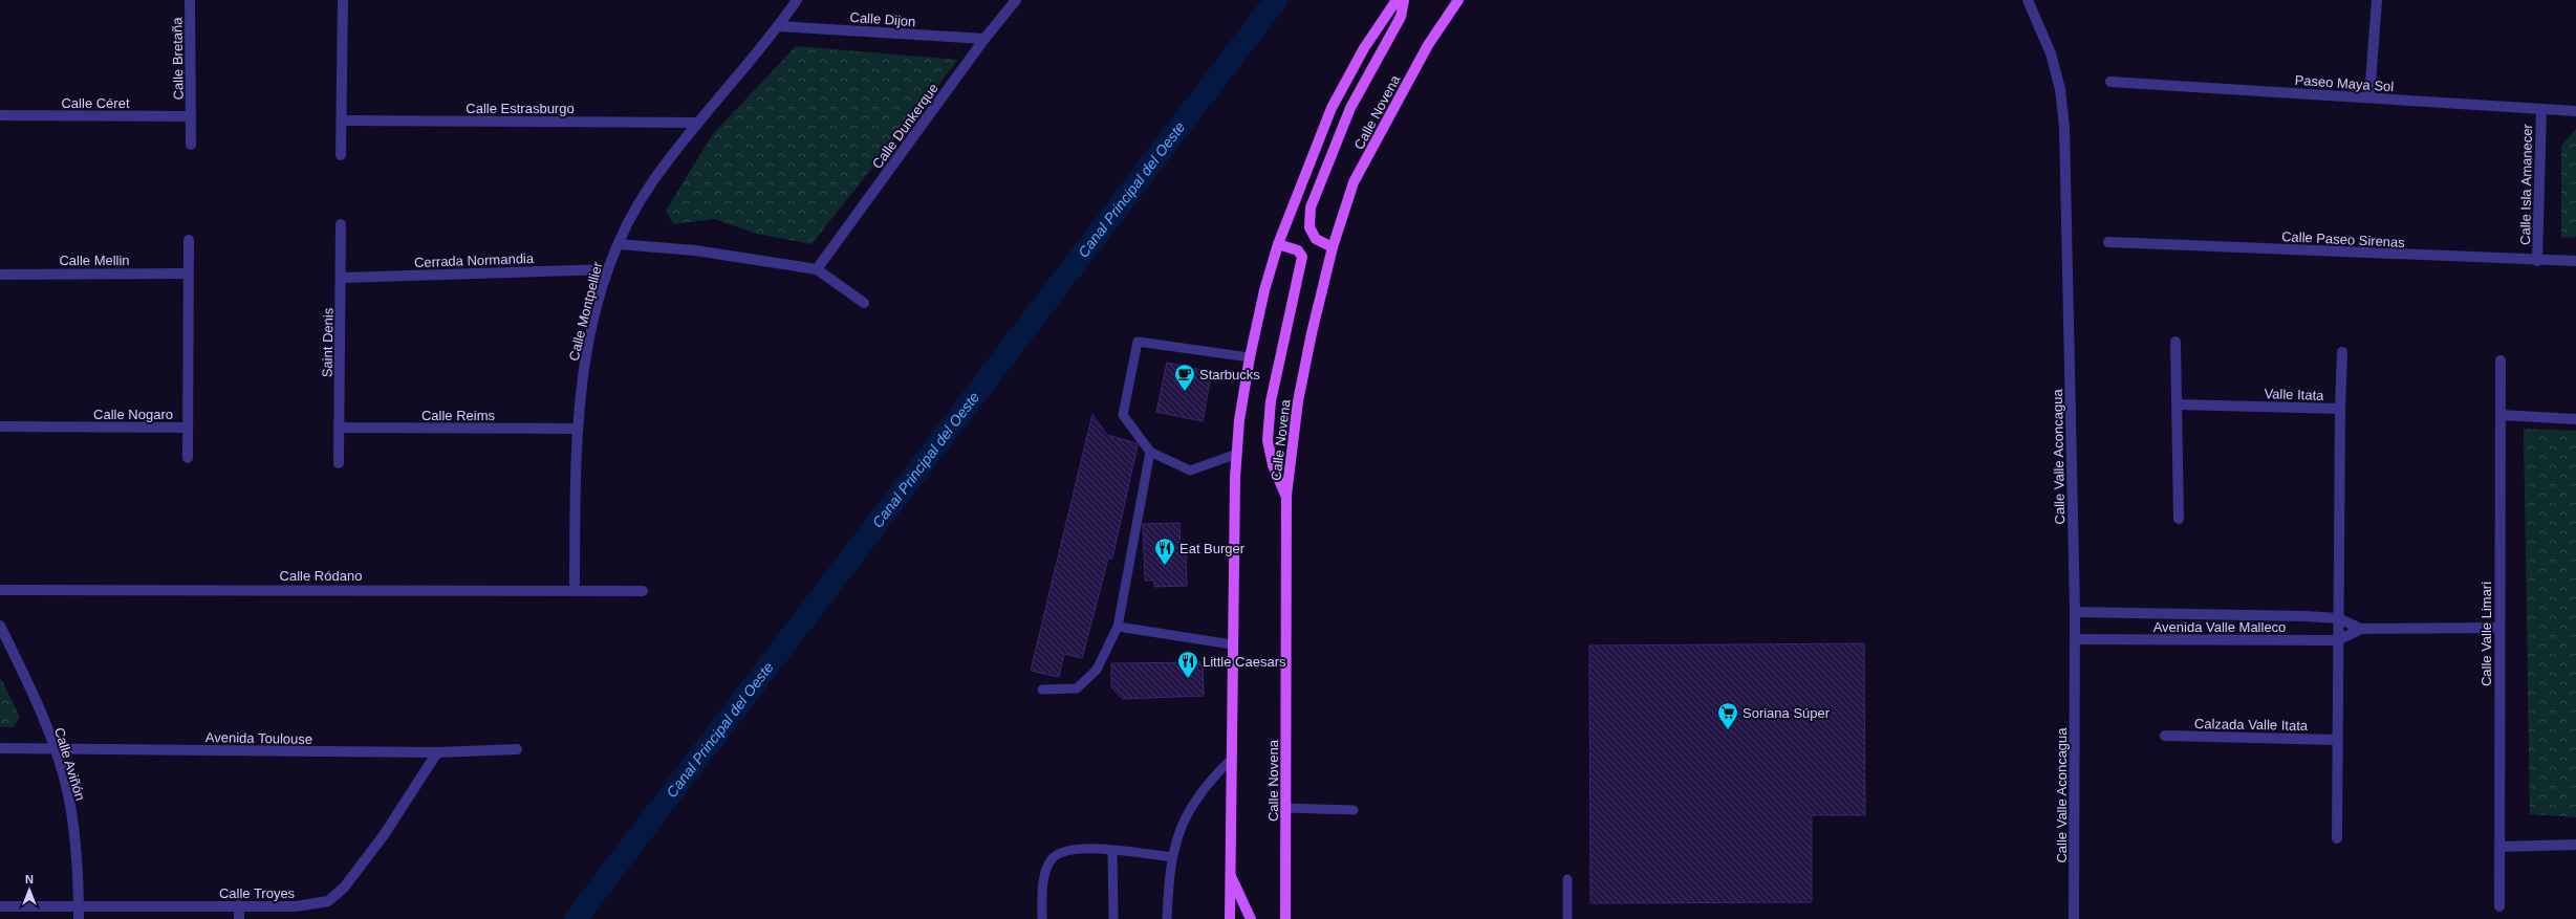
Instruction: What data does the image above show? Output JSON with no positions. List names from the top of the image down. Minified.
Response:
{"streets":{"main road":["Calle Novena"],"street":["Calle Dijon","Calle Bretaña","Paseo Maya Sol","Calle Céret","Calle Estrasburgo","Calle Dunkerque","Calle Isla Amanecer","Calle Paseo Sirenas","Calle Mellin","Cerrada Normandia","Calle Montpellier","Saint Denis","Valle Itata","Calle Nogaro","Calle Reims","Calle Valle Aconcagua","Calle Ródano","Avenida Valle Malleco","Calle Valle Limari","Calzada Valle Itata","Avenida Toulouse","Calle Aviñón","Calle Troyes"]},"crossings":[["Calle Dijon","Calle Dunkerque"],["Calle Dijon","Calle Montpellier"],["Calle Bretaña","Calle Céret"],["Paseo Maya Sol","Calle Isla Amanecer"],["Calle Estrasburgo","Calle Montpellier"],["Calle Isla Amanecer","Calle Paseo Sirenas"],["Calle Mellin","Calle Nogaro"],["Cerrada Normandia","Calle Montpellier"],["Cerrada Normandia","Saint Denis"],["Calle Montpellier","Calle Reims"],["Calle Montpellier","Calle Ródano"],["Saint Denis","Calle Reims"],["Valle Itata","Avenida Valle Malleco"],["Calle Valle Aconcagua","Avenida Valle Malleco"],["Avenida Valle Malleco","Calle Valle Limari"],["Avenida Toulouse","Calle Aviñón"],["Avenida Toulouse","Calle Troyes"],["Calle Aviñón","Calle Troyes"]],"water":["Canal Principal del Oeste"],"places":{"cafe":["Starbucks"],"restaurant":["Eat Burger","Little Caesars"],"supermarket":["Soriana Súper"]},"north":"top"}
